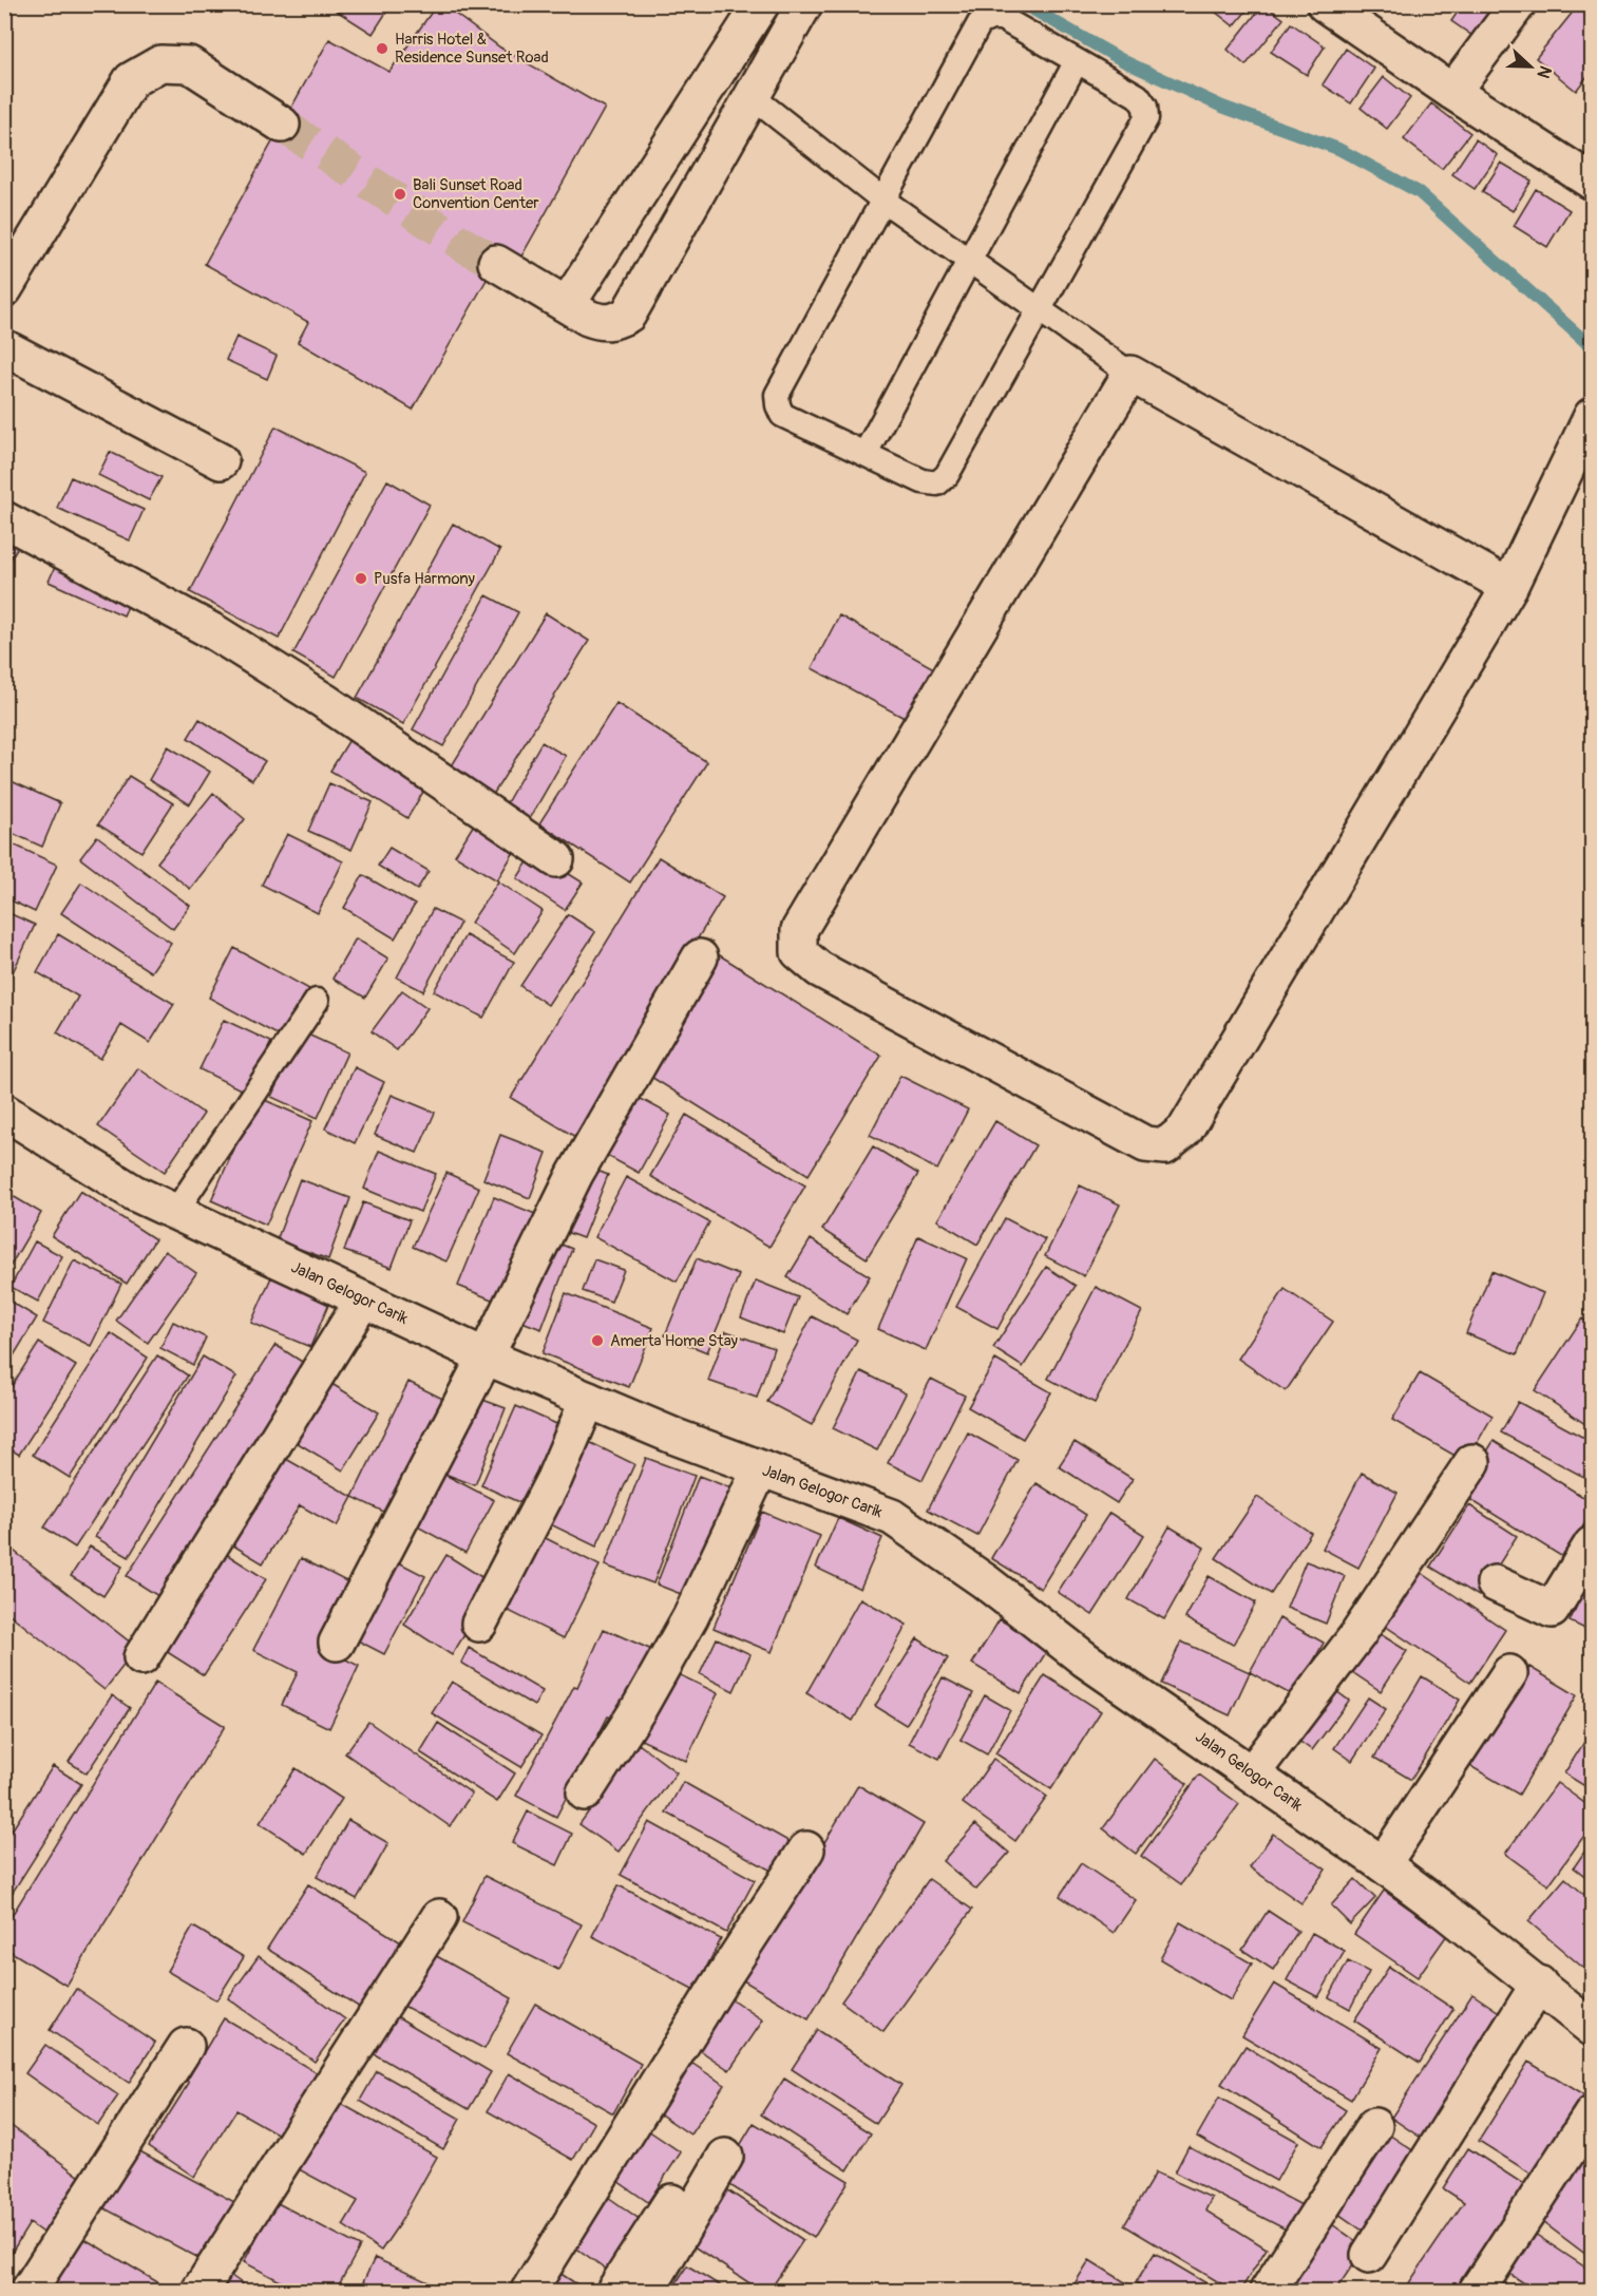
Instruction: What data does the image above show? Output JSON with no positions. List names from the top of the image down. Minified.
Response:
{"streets":{"street":["Jalan Gelogor Carik"]},"places":["Harris Hotel & Residence Sunset Road","Bali Sunset Road Convention Center","Pusfa Harmony","Amerta Home Stay"],"north":"right"}
